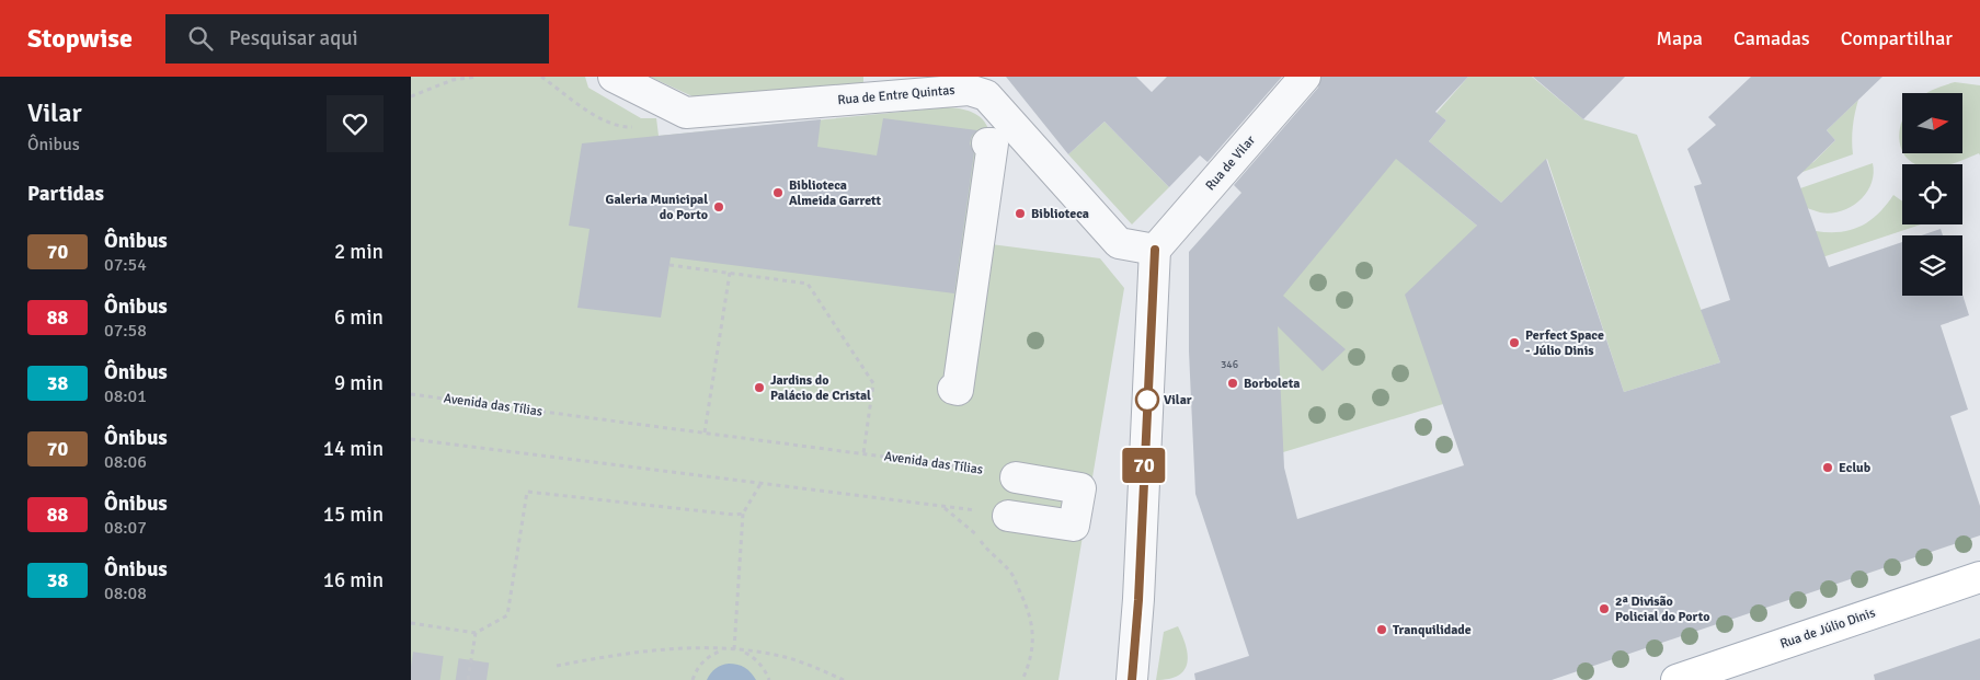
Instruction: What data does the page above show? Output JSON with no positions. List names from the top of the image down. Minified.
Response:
{"streets":{"main road":["Rua de Júlio Dinis"],"street":["Rua de Entre Quintas","Rua de Vilar"],"path":["Avenida das Tílias"]},"crossings":[["Rua de Entre Quintas","Rua de Vilar"]],"places":["Biblioteca Almeida Garrett","Galeria Municipal do Porto","Biblioteca","Perfect Space - Júlio Dinis","Borboleta","Jardins do Palácio de Cristal","Vilar","Eclub","2ª Divisão Policial do Porto","Tranquilidade"],"lines":["bus line 70"],"house_numbers":["346"],"north":"right","page":{"header":"Stopwise","search":"Pesquisar aqui","nav":["Mapa","Camadas","Compartilhar"],"heading":[["Vilar","Ônibus"],"Partidas"],"on_map":"70","list":[{"mark":"70","name":"Ônibus","note":"07:54","value":"2 min"},{"mark":"88","name":"Ônibus","note":"07:58","value":"6 min"},{"mark":"38","name":"Ônibus","note":"08:01","value":"9 min"},{"mark":"70","name":"Ônibus","note":"08:06","value":"14 min"},{"mark":"88","name":"Ônibus","note":"08:07","value":"15 min"},{"mark":"38","name":"Ônibus","note":"08:08","value":"16 min"}]}}
